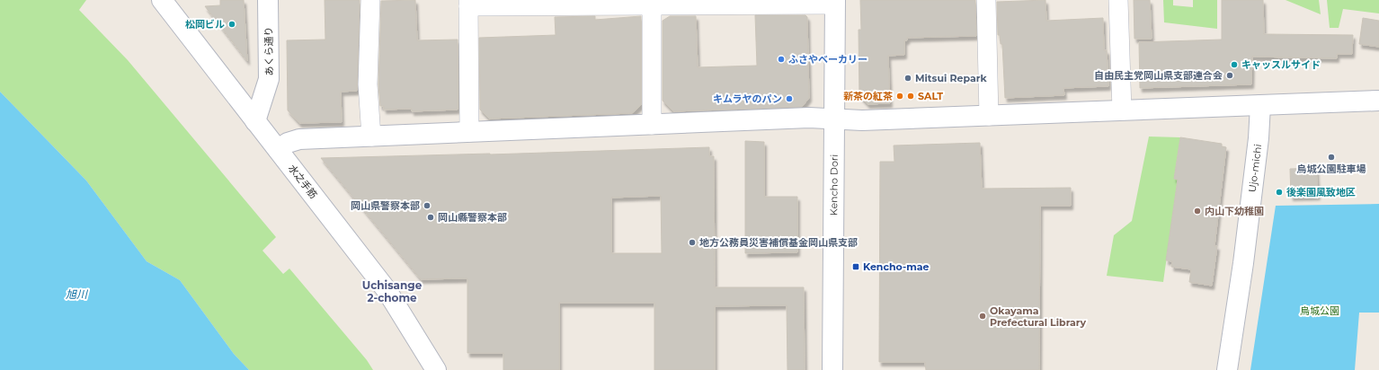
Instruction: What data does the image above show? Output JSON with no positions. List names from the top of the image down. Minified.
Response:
{"streets":{"street":["あくら通り","Ujo-michi","水之手筋","Kencho Dori"]},"crossings":[["あくら通り","水之手筋"]],"districts":["Uchisange 2-chome"],"water":["旭川"],"parks":["烏城公園"],"places":{"other":["松岡ビル","ふさやベーカリー","キャッスルサイド","自由民主党岡山県支部連合会","Mitsui Repark","新茶の紅茶","SALT","キムラヤのパン","烏城公園駐車場","後楽園風致地区","岡山県警察本部","内山下幼稚園","岡山縣警察本部","地方公務員災害補償基金岡山県支部","Okayama Prefectural Library"],"transit":["Kencho-mae"]}}
